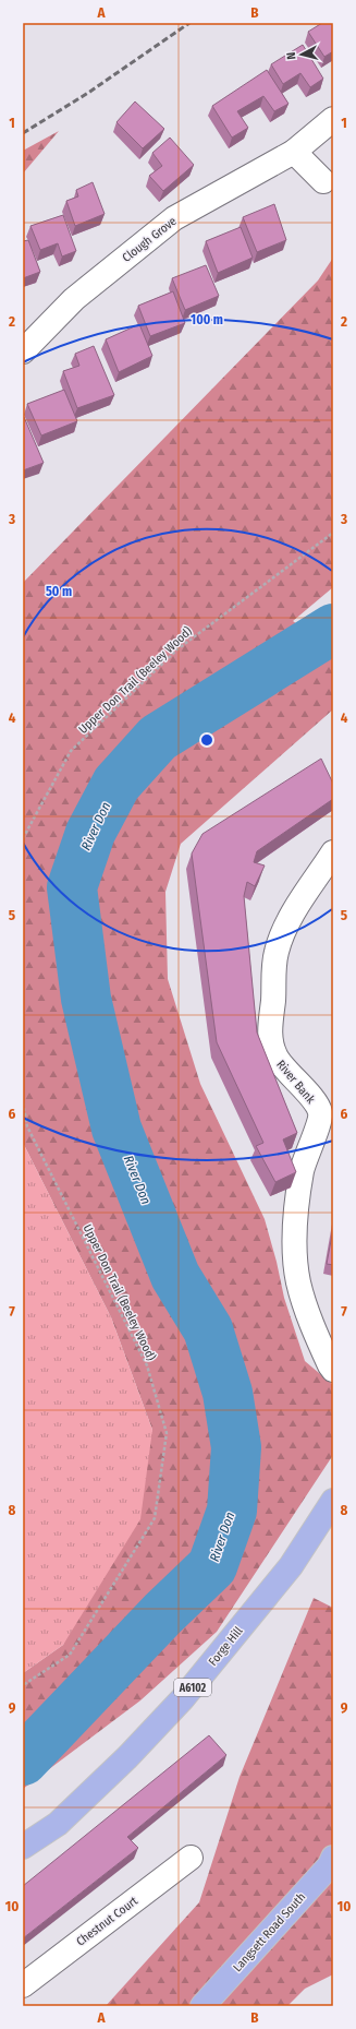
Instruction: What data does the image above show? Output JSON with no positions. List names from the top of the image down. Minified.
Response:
{"streets":{"main road":["Forge Hill","A6102","Langsett Road South"],"street":["Clough Grove","River Bank","Chestnut Court"],"path":["Upper Don Trail (Beeley Wood)"]},"water":["River Don"],"north":"left","grid":{"columns":["A","B"],"rows":["1","2","3","4","5","6","7","8","9","10"]},"rings":["100 m","50 m"]}
